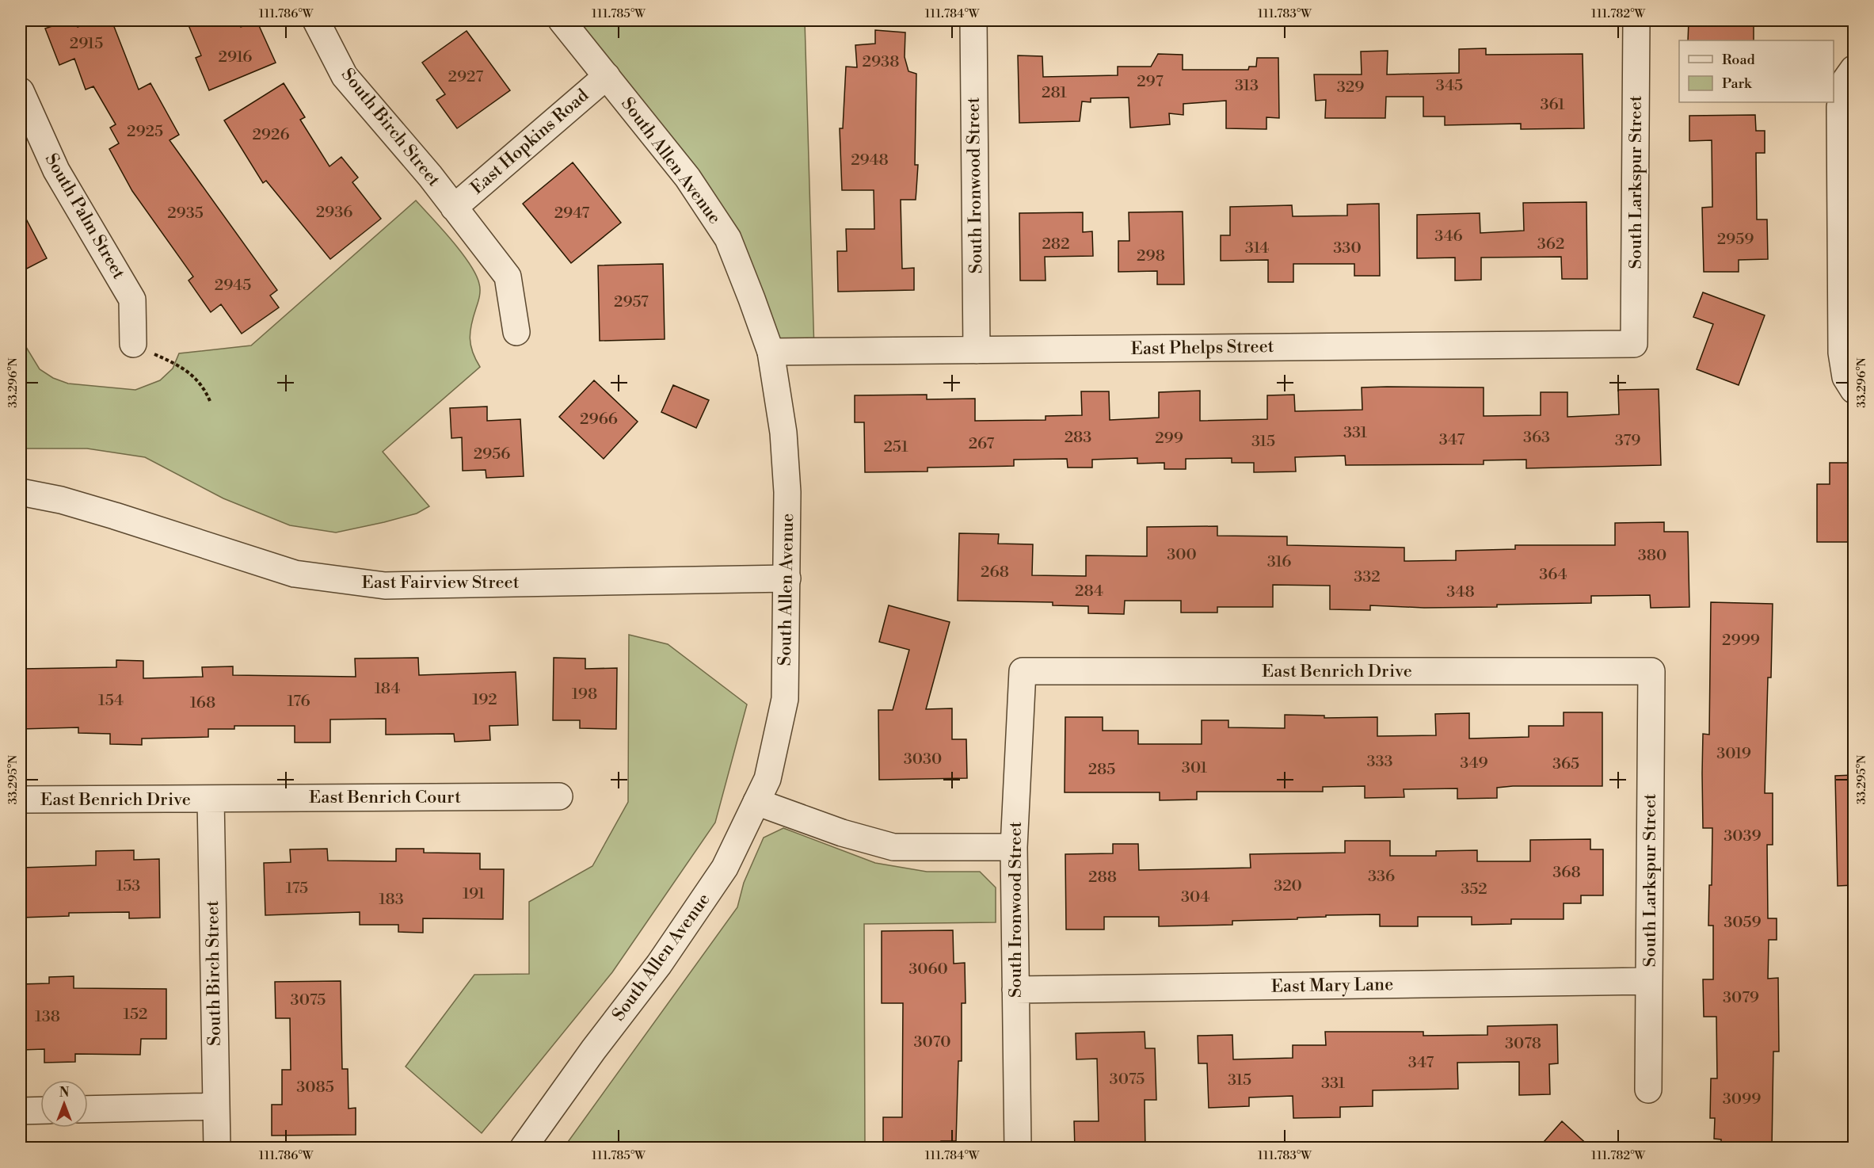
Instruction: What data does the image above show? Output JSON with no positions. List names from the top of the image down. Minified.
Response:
{"streets":{"street":["South Birch Street","East Hopkins Road","South Allen Avenue","South Larkspur Street","South Ironwood Street","South Palm Street","East Phelps Street","East Fairview Street","East Benrich Drive","East Benrich Court","East Mary Lane"]},"crossings":[["South Birch Street","East Hopkins Road"],["South Birch Street","East Benrich Drive"],["South Birch Street","East Benrich Court"],["East Hopkins Road","South Allen Avenue"],["South Allen Avenue","East Phelps Street"],["South Allen Avenue","East Fairview Street"],["South Larkspur Street","East Phelps Street"],["South Larkspur Street","East Benrich Drive"],["South Larkspur Street","East Mary Lane"],["South Ironwood Street","East Phelps Street"],["South Ironwood Street","East Benrich Drive"],["South Ironwood Street","East Mary Lane"],["East Benrich Drive","East Benrich Court"]],"house_numbers":["2915","2916","2938","2927","297","313","345","329","281","361","2925","2926","2948","2936","2935","2947","346","2959","282","362","314","330","298","2945","2957","2966","331","283","363","299","347","379","315","267","251","2956","300","380","316","268","364","332","284","348","2999","184","198","192","154","176","168","3019","3030","333","349","365","301","285","3039","368","336","288","153","320","175","352","191","304","183","3059","3060","3079","3075","152","138","3070","3078","347","3075","315","331","3085","3099"],"legend":["Road","Park"],"north":"top","coordinates":["111.786°W","111.785°W","111.784°W","111.783°W","111.782°W","33.296°N","33.295°N"]}
